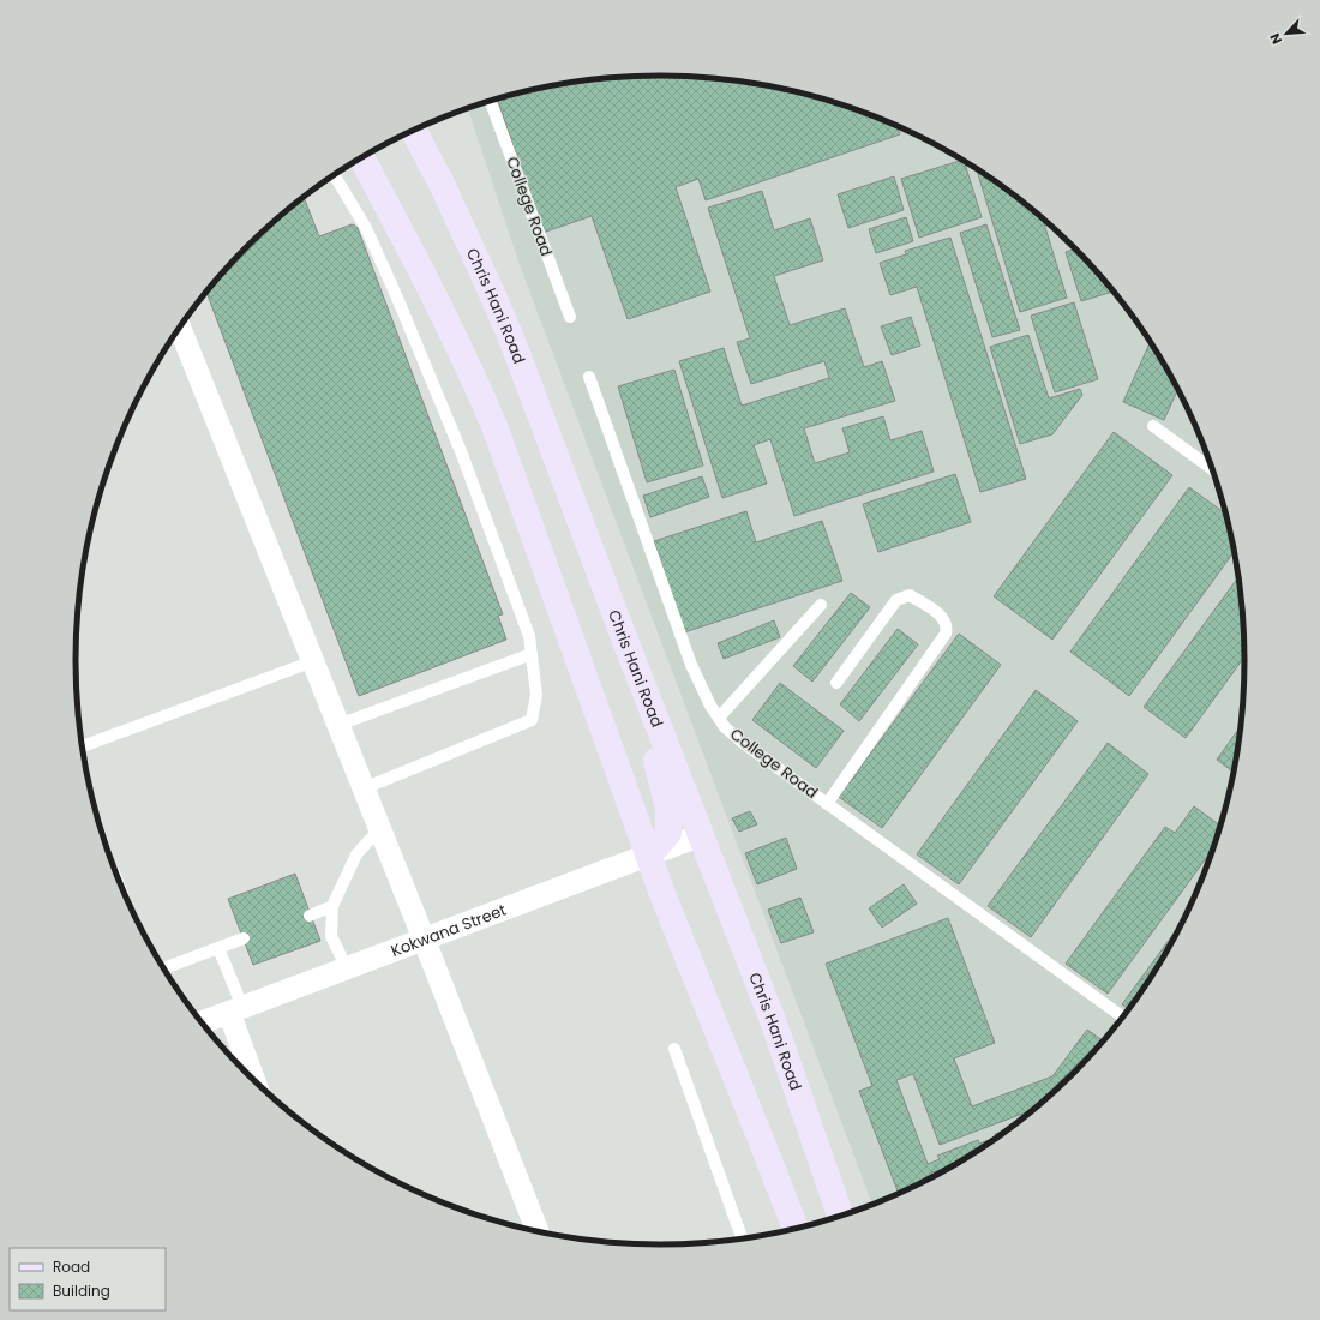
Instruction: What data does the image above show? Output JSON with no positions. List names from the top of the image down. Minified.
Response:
{"streets":{"main road":["Chris Hani Road"],"street":["Kokwana Street"],"lane":["College Road"]},"crossings":[["Chris Hani Road","Kokwana Street"]],"legend":["Road","Building"],"north":"bottom left"}
